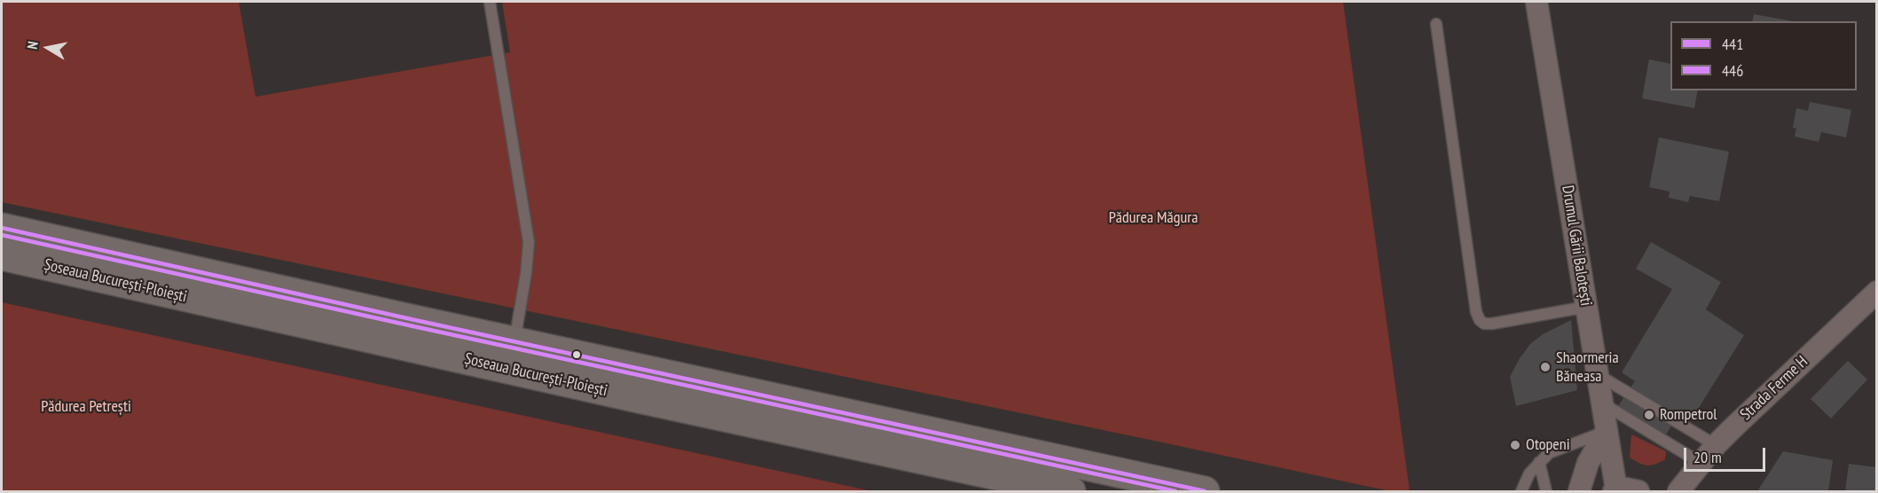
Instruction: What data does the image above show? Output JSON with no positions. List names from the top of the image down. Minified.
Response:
{"streets":{"highway":["Șoseaua București-Ploiești"],"street":["Drumul Gării Balotești","Strada Ferme H"]},"parks":["Pădurea Măgura","Pădurea Petrești"],"places":["Shaormeria Băneasa","Rompetrol","Otopeni"],"lines":["transit line 441","transit line 446"],"legend":["441","446"],"scale_bar":"20 m","north":"left"}
